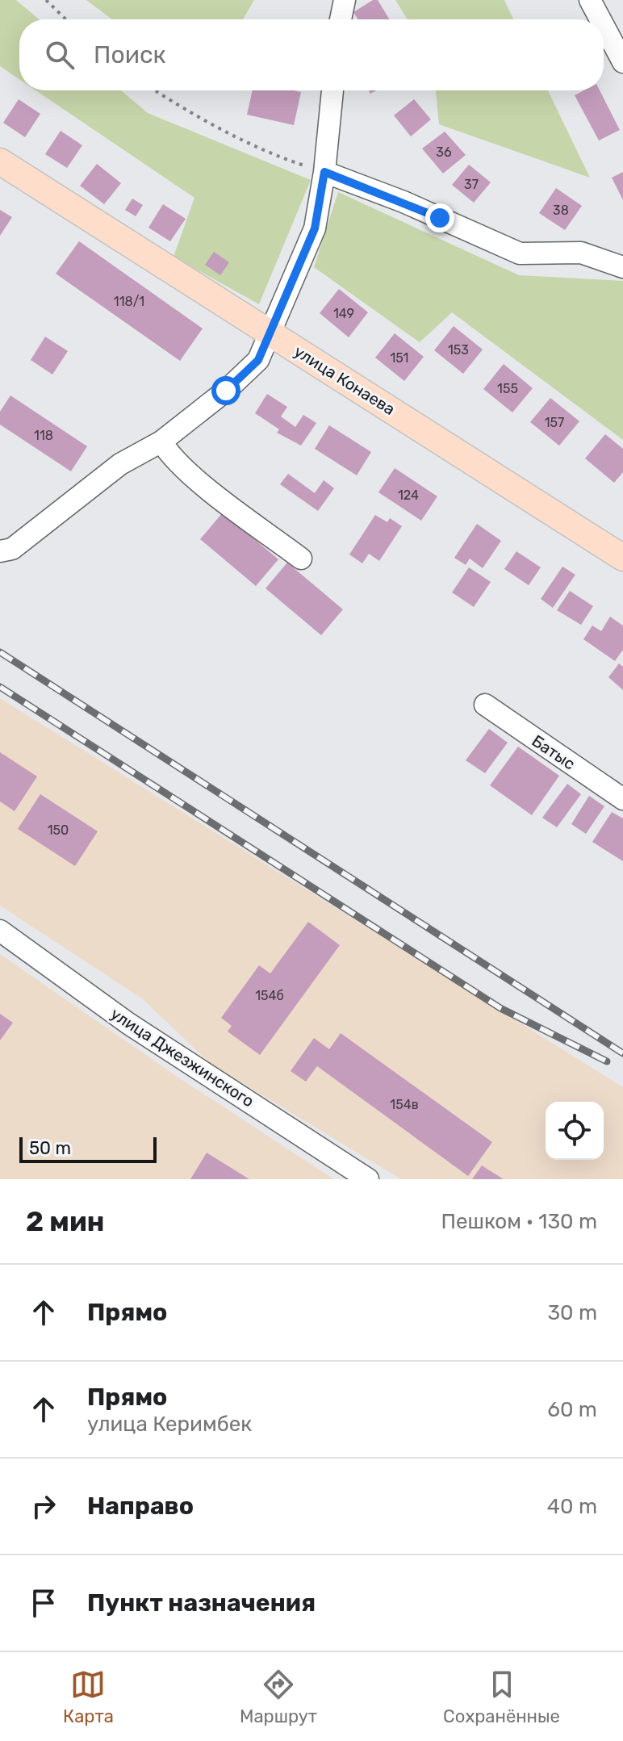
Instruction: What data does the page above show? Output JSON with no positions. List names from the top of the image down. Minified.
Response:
{"streets":{"main road":["улица Конаева"],"street":["Батыс","улица Джезжинского"]},"house_numbers":["36","37","38","118/1","149","153","151","155","157","118","124","150","154б","154в"],"scale_bar":"50 m","page":{"search":"Поиск","scale":"50 m","heading":["2 мин","Пешком · 130 m"],"list":[["Прямо","30 m"],["Прямо","улица Керимбек","60 m"],["Направо","40 m"],"Пункт назначения"],"nav":["Карта","Маршрут","Сохранённые"]}}
